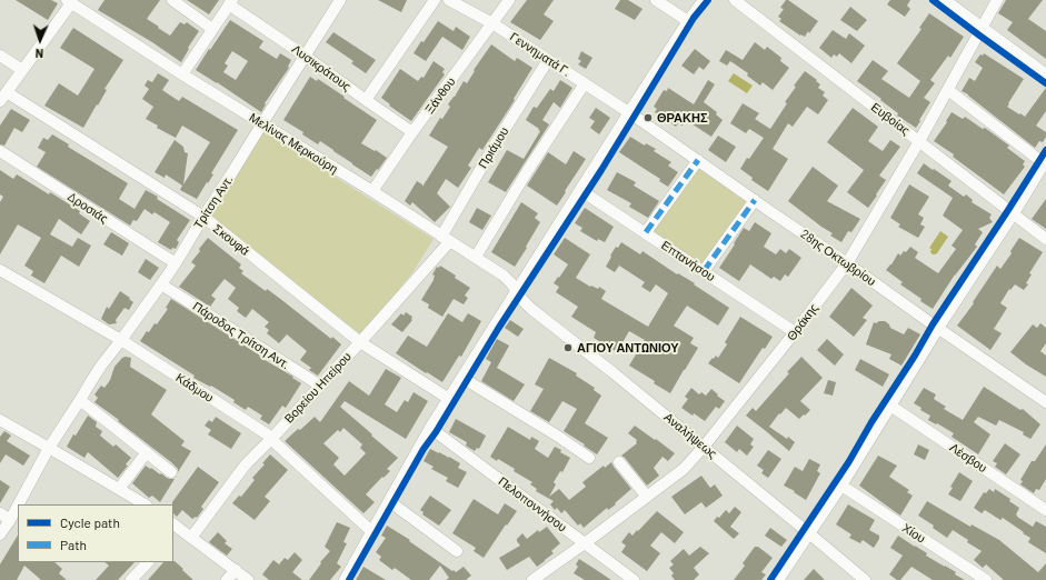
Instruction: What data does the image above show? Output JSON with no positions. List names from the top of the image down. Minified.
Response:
{"streets":{"street":["Γεννηματά Γ.","Λυσικράτους","Ξάνθου","Ευβοίας","Μελίνας Μερκούρη","Πριάμου","Τρίτση Αντ.","Δροσιάς","Σκουφά","28ης Οκτωβρίου","Επτανήσου","Θράκης","Πάροδος Τρίτση Αντ.","Κάδμου","Βορείου Ηπείρου","Αναλήψεως","Λέσβου","Πελοποννήσου","Χίου"]},"crossings":[["Γεννηματά Γ.","Ξάνθου"],["Γεννηματά Γ.","Πριάμου"],["Γεννηματά Γ.","28ης Οκτωβρίου"],["Λυσικράτους","Ξάνθου"],["Λυσικράτους","Τρίτση Αντ."],["Ξάνθου","Μελίνας Μερκούρη"],["Ευβοίας","Θράκης"],["Μελίνας Μερκούρη","Πριάμου"],["Μελίνας Μερκούρη","Τρίτση Αντ."],["Μελίνας Μερκούρη","Βορείου Ηπείρου"],["Μελίνας Μερκούρη","Αναλήψεως"],["Πριάμου","Βορείου Ηπείρου"],["Τρίτση Αντ.","Δροσιάς"],["Τρίτση Αντ.","Σκουφά"],["Τρίτση Αντ.","Πάροδος Τρίτση Αντ."],["Τρίτση Αντ.","Κάδμου"],["Σκουφά","Βορείου Ηπείρου"],["28ης Οκτωβρίου","Θράκης"],["Επτανήσου","Θράκης"],["Θράκης","Αναλήψεως"],["Θράκης","Πελοποννήσου"],["Πάροδος Τρίτση Αντ.","Βορείου Ηπείρου"],["Κάδμου","Βορείου Ηπείρου"]],"places":["ΘΡΑΚΗΣ","ΑΓΙΟΥ ΑΝΤΩΝΙΟΥ"],"legend":["Cycle path","Path"],"north":"bottom"}
